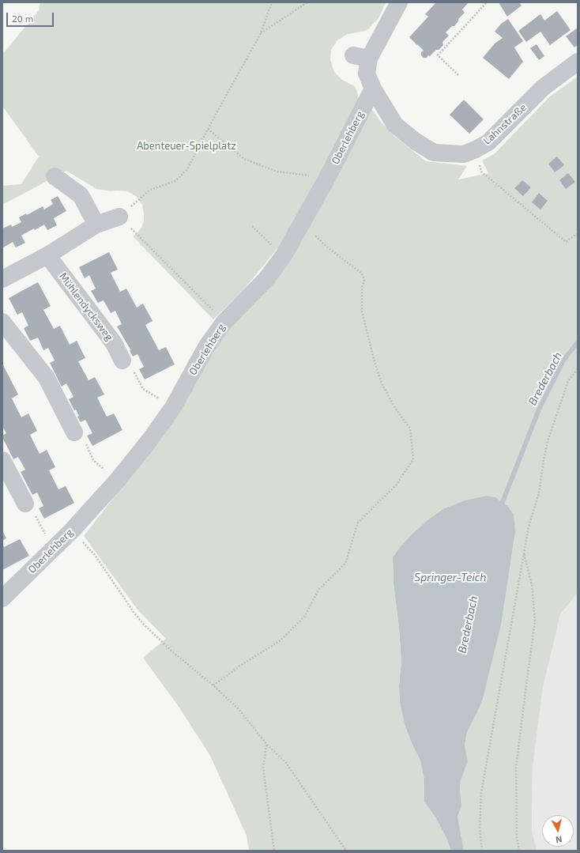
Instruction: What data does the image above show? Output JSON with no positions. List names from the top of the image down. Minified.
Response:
{"streets":{"street":["Lahnstraße","Oberlehberg","Mühlendycksweg"]},"crossings":[["Lahnstraße","Oberlehberg"]],"water":["Brederbach","Springer-Teich"],"parks":["Abenteuer-Spielplatz"],"scale_bar":"20 m","north":"bottom"}
